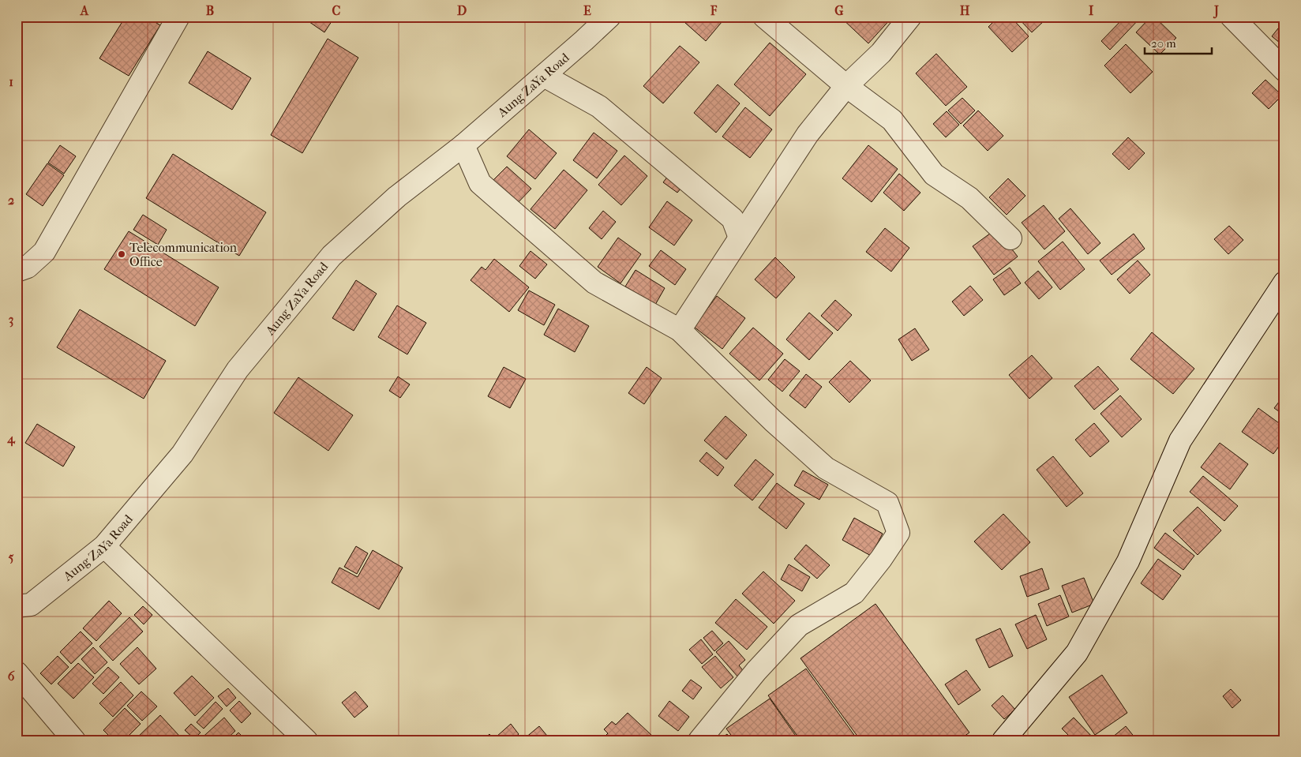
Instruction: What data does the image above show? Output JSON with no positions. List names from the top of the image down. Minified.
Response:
{"streets":{"street":["Aung ZaYa Road"]},"places":["Telecommunication Office"],"scale_bar":"20 m","grid":{"columns":["A","B","C","D","E","F","G","H","I","J"],"rows":["1","2","3","4","5","6"]}}
